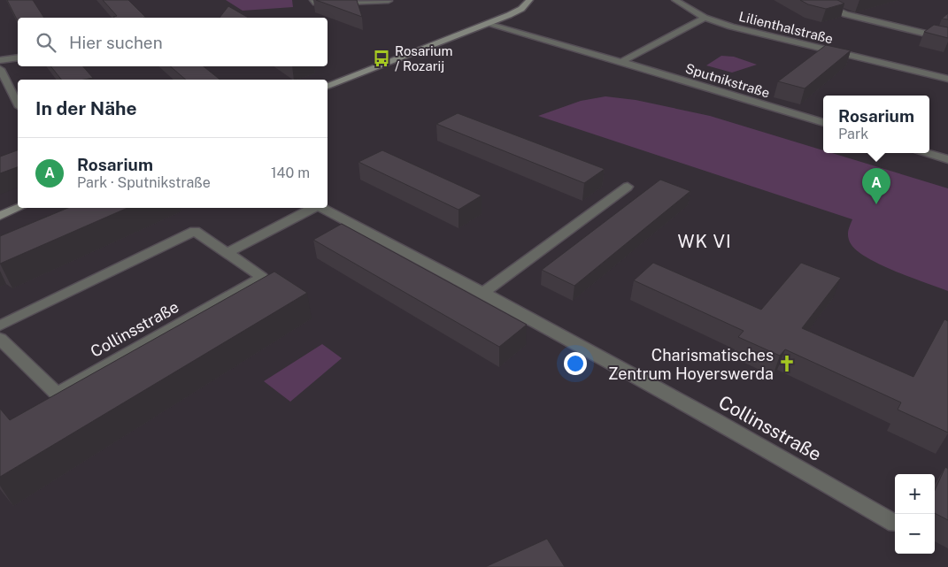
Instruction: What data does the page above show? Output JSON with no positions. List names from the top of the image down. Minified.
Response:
{"streets":{"street":["Lilienthalstraße","Sputnikstraße","Collinsstraße"]},"districts":["WK VI"],"places":{"bus stop":["Rosarium / Rozarij"],"church":["Charismatisches Zentrum Hoyerswerda"]},"page":{"search":"Hier suchen","heading":"In der Nähe","popup":["Rosarium","Park"],"list":[{"mark":"A","name":"Rosarium","note":"Park · Sputnikstraße","value":"140 m"}],"pins":"A","map_buttons":["+","−"]}}
